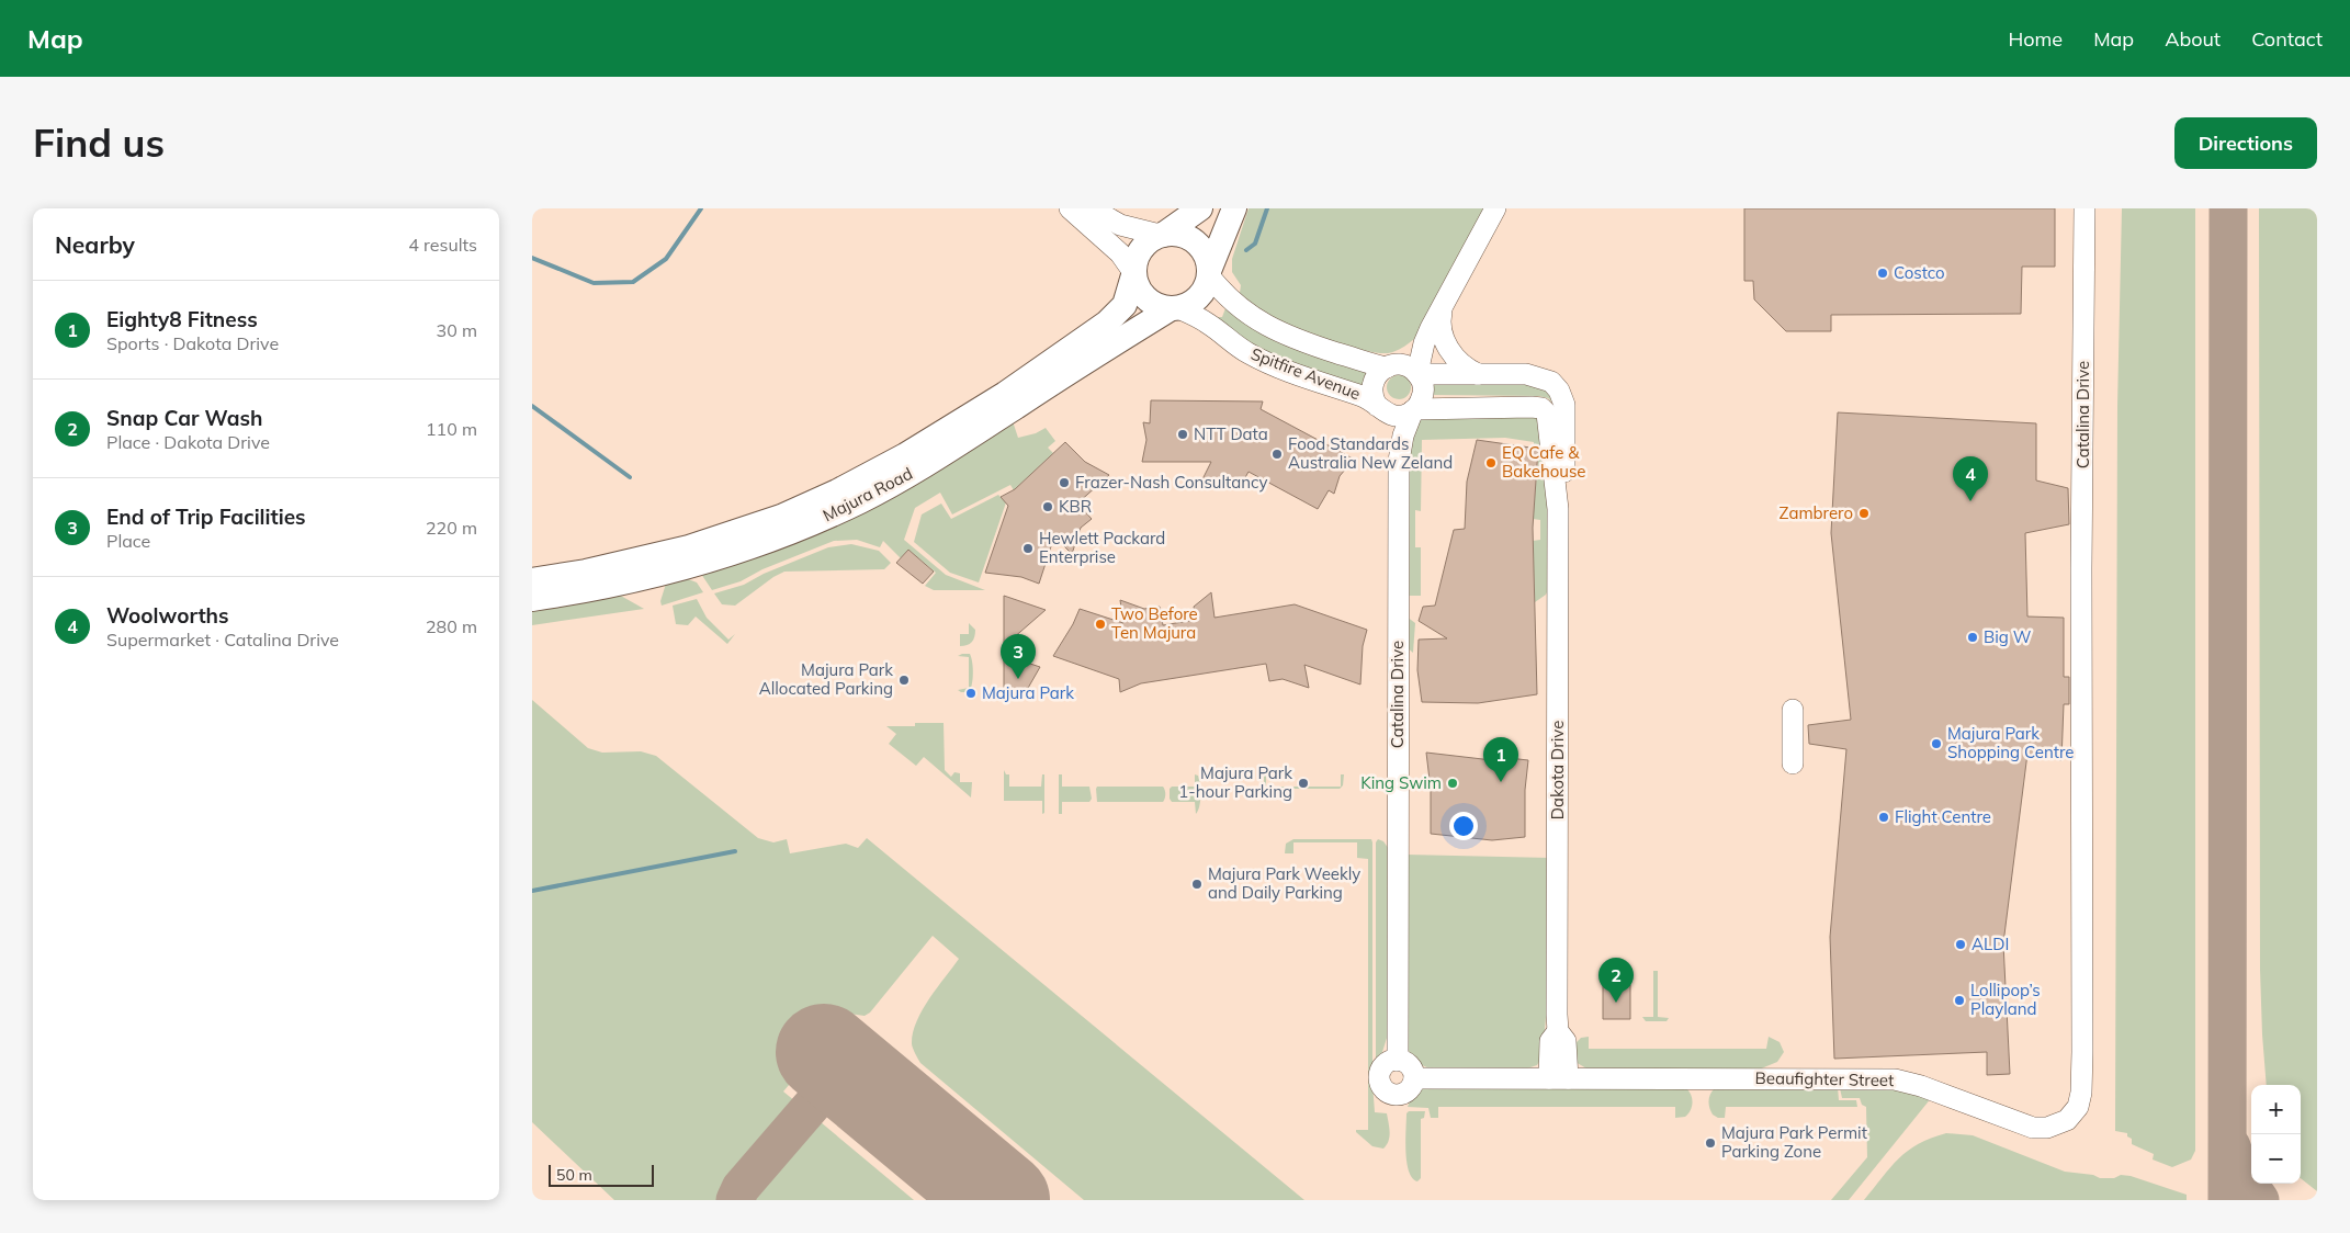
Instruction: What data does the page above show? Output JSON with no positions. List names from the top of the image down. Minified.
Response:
{"streets":{"main road":["Majura Road"],"street":["Spitfire Avenue","Catalina Drive","Dakota Drive","Beaufighter Street"]},"crossings":[["Spitfire Avenue","Catalina Drive"],["Spitfire Avenue","Majura Road"],["Catalina Drive","Beaufighter Street"],["Dakota Drive","Beaufighter Street"]],"places":["Costco","NTT Data","Food Standards Australia New Zeland","EQ Cafe & Bakehouse","Frazer-Nash Consultancy","KBR","Zambrero","Hewlett Packard Enterprise","Two Before Ten Majura","Big W","Majura Park Allocated Parking","Majura Park","Majura Park Shopping Centre","Majura Park 1-hour Parking","King Swim","Flight Centre","Majura Park Weekly and Daily Parking","ALDI","Lollipop’s Playland","Majura Park Permit Parking Zone"],"scale_bar":"50 m","page":{"header":"Map","nav":["Home","Map","About","Contact"],"buttons":"Directions","title":"Find us","heading":["Nearby","4 results"],"list":[{"mark":"1","name":"Eighty8 Fitness","note":"Sports · Dakota Drive","value":"30 m"},{"mark":"2","name":"Snap Car Wash","note":"Place · Dakota Drive","value":"110 m"},{"mark":"3","name":"End of Trip Facilities","note":"Place","value":"220 m"},{"mark":"4","name":"Woolworths","note":"Supermarket · Catalina Drive","value":"280 m"}],"pins":["4","3","1","2"],"map_buttons":["+","−"],"scale":"50 m"}}
